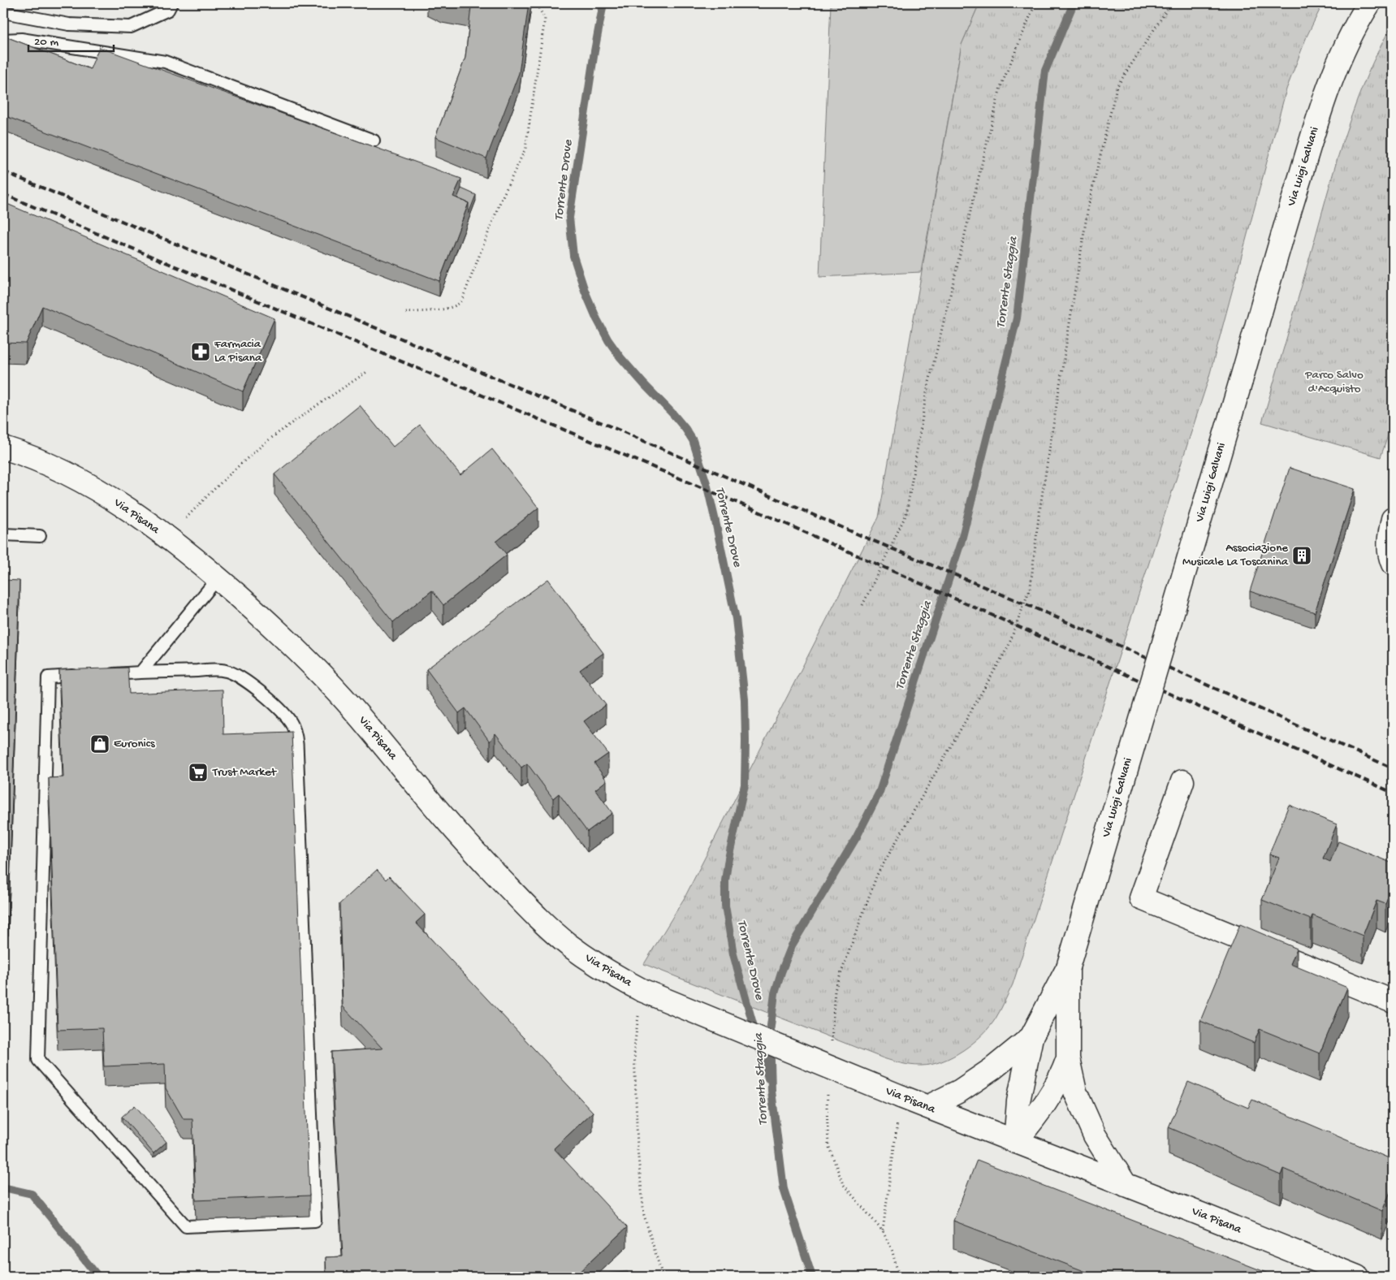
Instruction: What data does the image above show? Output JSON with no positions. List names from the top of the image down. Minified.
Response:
{"streets":{"main road":["Via Luigi Galvani","Via Pisana"]},"crossings":[["Via Luigi Galvani","Via Pisana"]],"water":["Torrente Drove","Torrente Staggia"],"parks":["Parco Salvo d'Acquisto"],"places":{"pharmacy":["Farmacia La Pisana"],"building":["Associazione Musicale La Toscanina"],"shop":["Euronics"],"supermarket":["Trust Market"]},"scale_bar":"20 m"}
